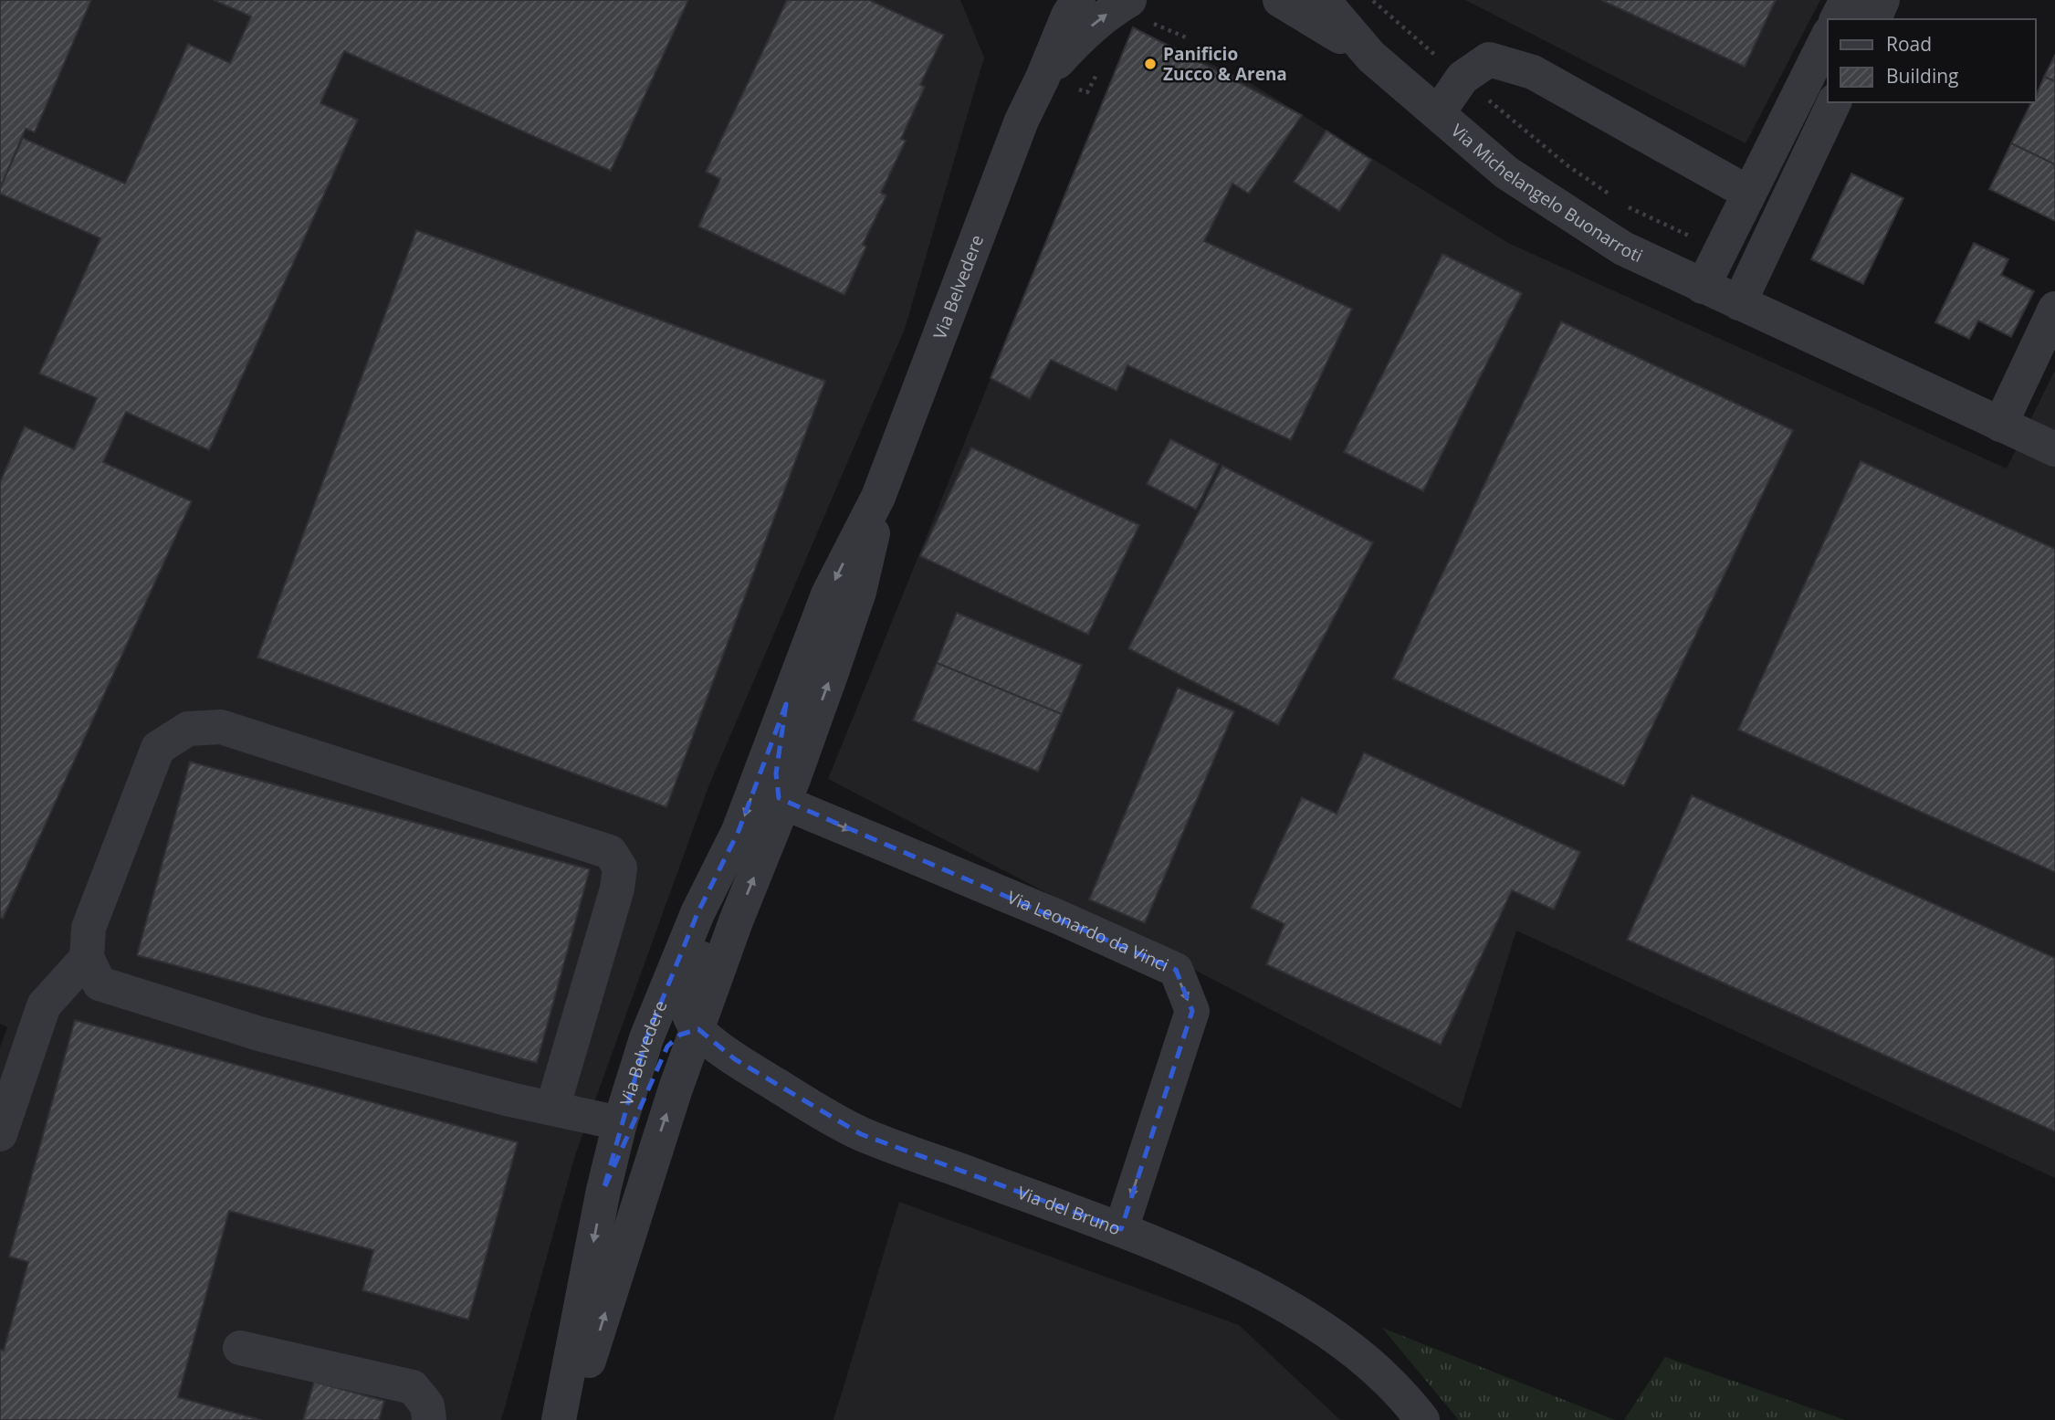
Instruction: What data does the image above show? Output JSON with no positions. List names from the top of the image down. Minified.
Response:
{"streets":{"street":["Via Michelangelo Buonarroti","Via Belvedere","Via Leonardo da Vinci","Via del Bruno"]},"crossings":[["Via Belvedere","Via Leonardo da Vinci"],["Via Belvedere","Via del Bruno"],["Via Leonardo da Vinci","Via del Bruno"]],"places":["Panificio Zucco & Arena"],"legend":["Road","Building"]}
